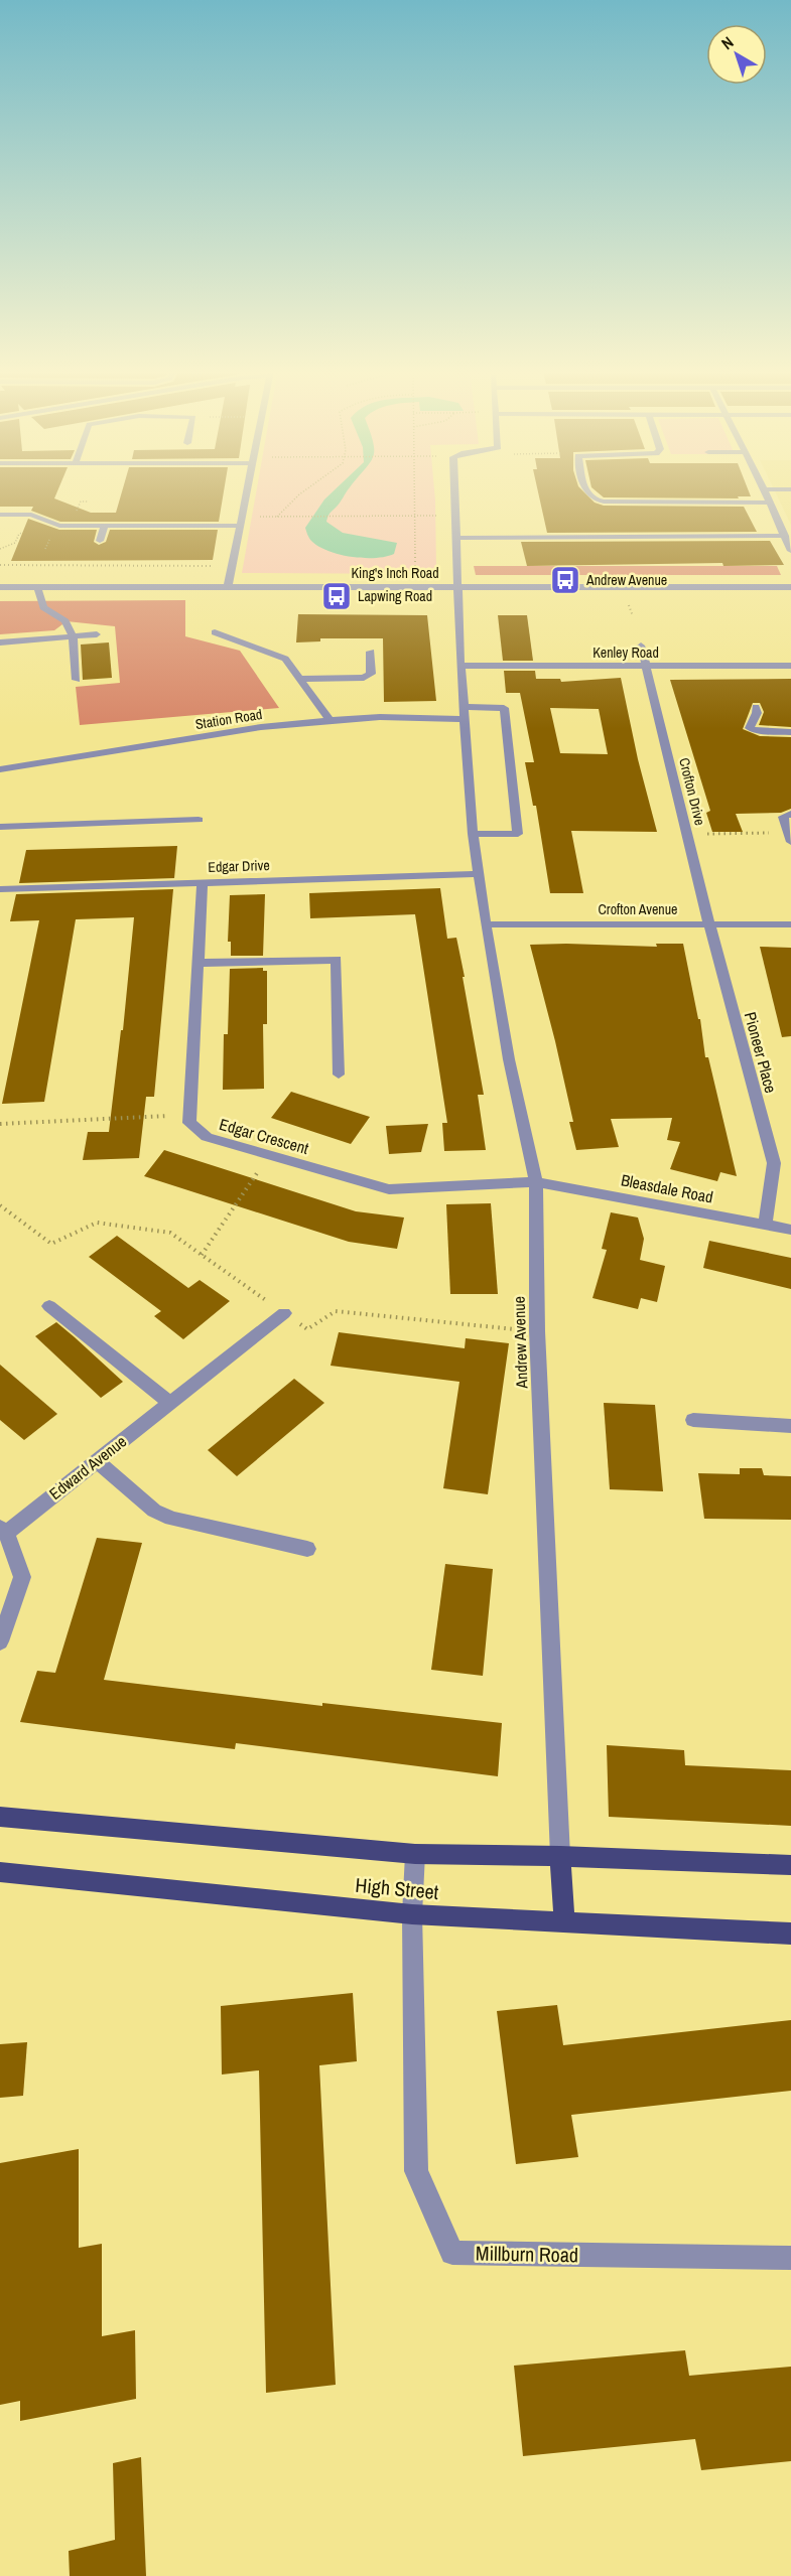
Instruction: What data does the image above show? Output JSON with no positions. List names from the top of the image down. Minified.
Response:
{"streets":{"main road":["High Street"],"street":["King's Inch Road","Kenley Road","Station Road","Crofton Drive","Edgar Drive","Crofton Avenue","Pioneer Place","Edgar Crescent","Bleasdale Road","Andrew Avenue","Edward Avenue","Millburn Road"]},"crossings":[["King's Inch Road","Andrew Avenue"],["Kenley Road","Crofton Drive"],["Kenley Road","Andrew Avenue"],["Station Road","Andrew Avenue"],["Crofton Drive","Crofton Avenue"],["Crofton Drive","Pioneer Place"],["Edgar Drive","Andrew Avenue"],["Crofton Avenue","Pioneer Place"],["Crofton Avenue","Andrew Avenue"],["Pioneer Place","Bleasdale Road"],["Edgar Crescent","Bleasdale Road"],["Edgar Crescent","Andrew Avenue"],["Bleasdale Road","Andrew Avenue"],["Andrew Avenue","High Street"],["High Street","Millburn Road"]],"places":{"bus stop":["Andrew Avenue","Lapwing Road"]},"north":"top left"}
